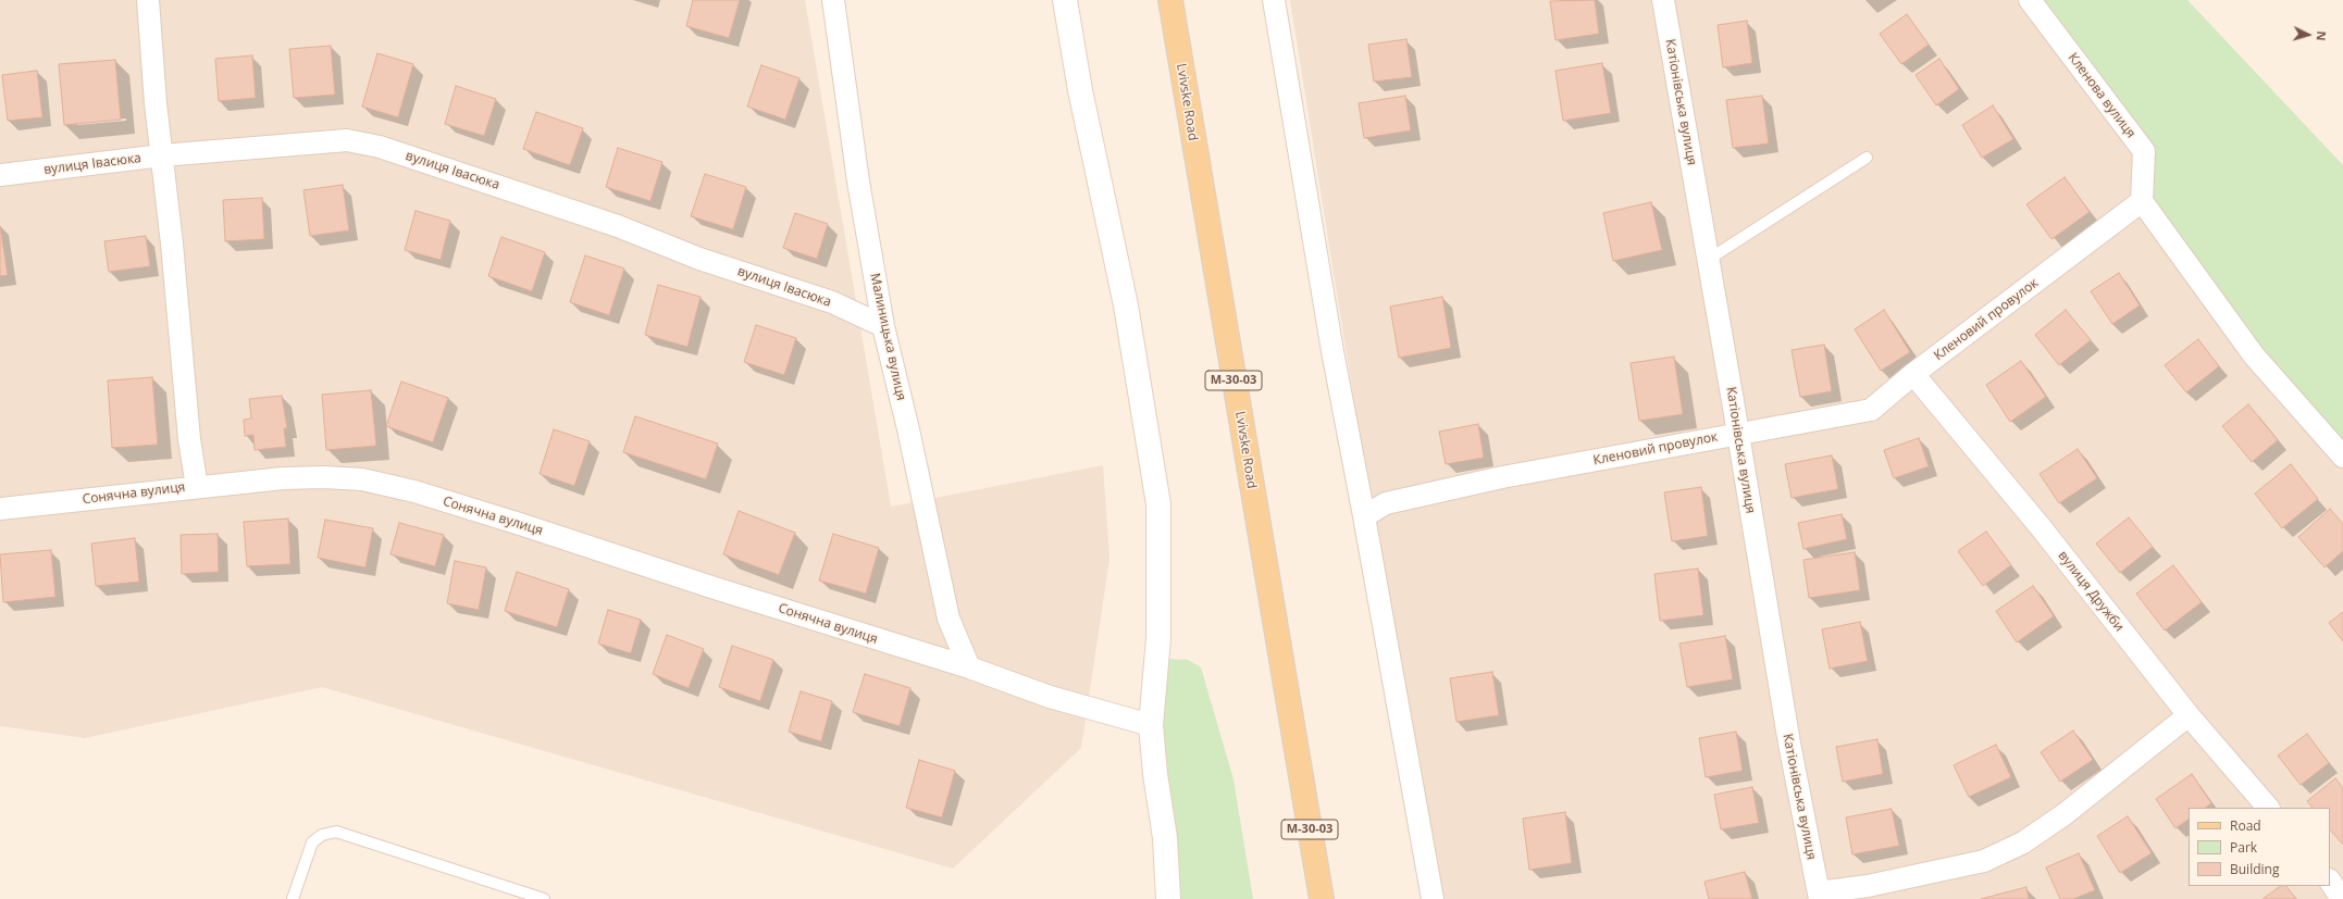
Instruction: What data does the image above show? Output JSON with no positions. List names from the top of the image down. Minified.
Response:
{"streets":{"main road":["Lvivske Road","М-30-03"],"street":["Кленова вулиця","Катіонівська вулиця","вулиця Івасюка","Кленовий провулок","Малиницька вулиця","Сонячна вулиця","вулиця Дружби"]},"crossings":[["Кленова вулиця","Кленовий провулок"],["Катіонівська вулиця","Кленовий провулок"],["вулиця Івасюка","Малиницька вулиця"],["Кленовий провулок","вулиця Дружби"],["Малиницька вулиця","Сонячна вулиця"]],"legend":["Road","Park","Building"],"north":"right"}
